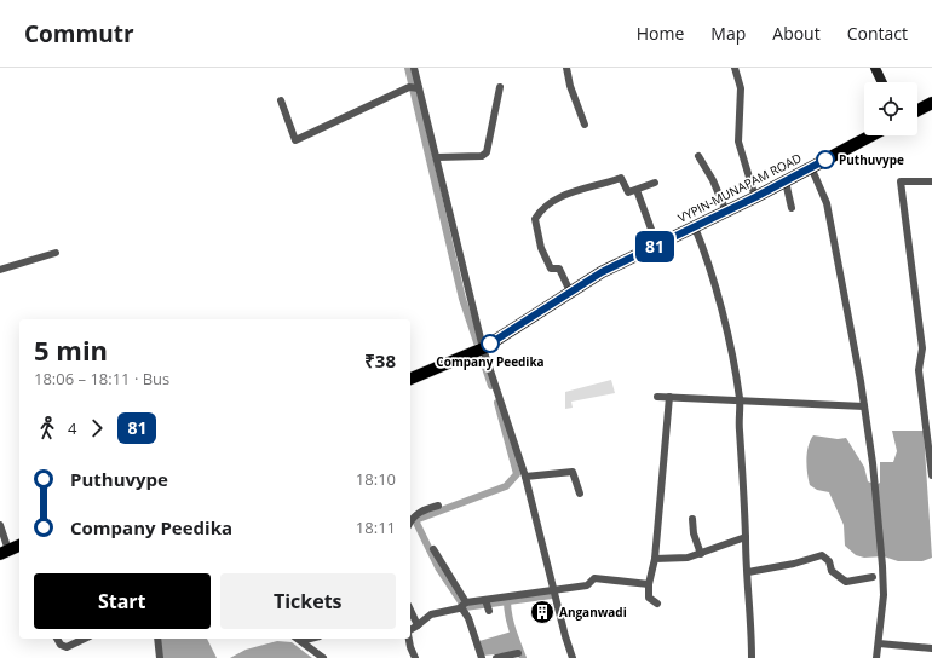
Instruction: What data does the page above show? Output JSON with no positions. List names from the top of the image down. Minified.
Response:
{"streets":{"main road":["VYPIN-MUNAPAM ROAD"]},"places":{"other":["Puthuvype","Company Peedika"],"building":["Anganwadi"]},"lines":["bus line 81"],"page":{"header":"Commutr","nav":["Home","Map","About","Contact"],"on_map":"81","heading":["5 min","18:06 – 18:11 · Bus","₹38"],"legs":["4","81"],"list":[{"name":"Puthuvype","value":"18:10"},{"name":"Company Peedika","value":"18:11"}],"buttons":["Start","Tickets"]}}
